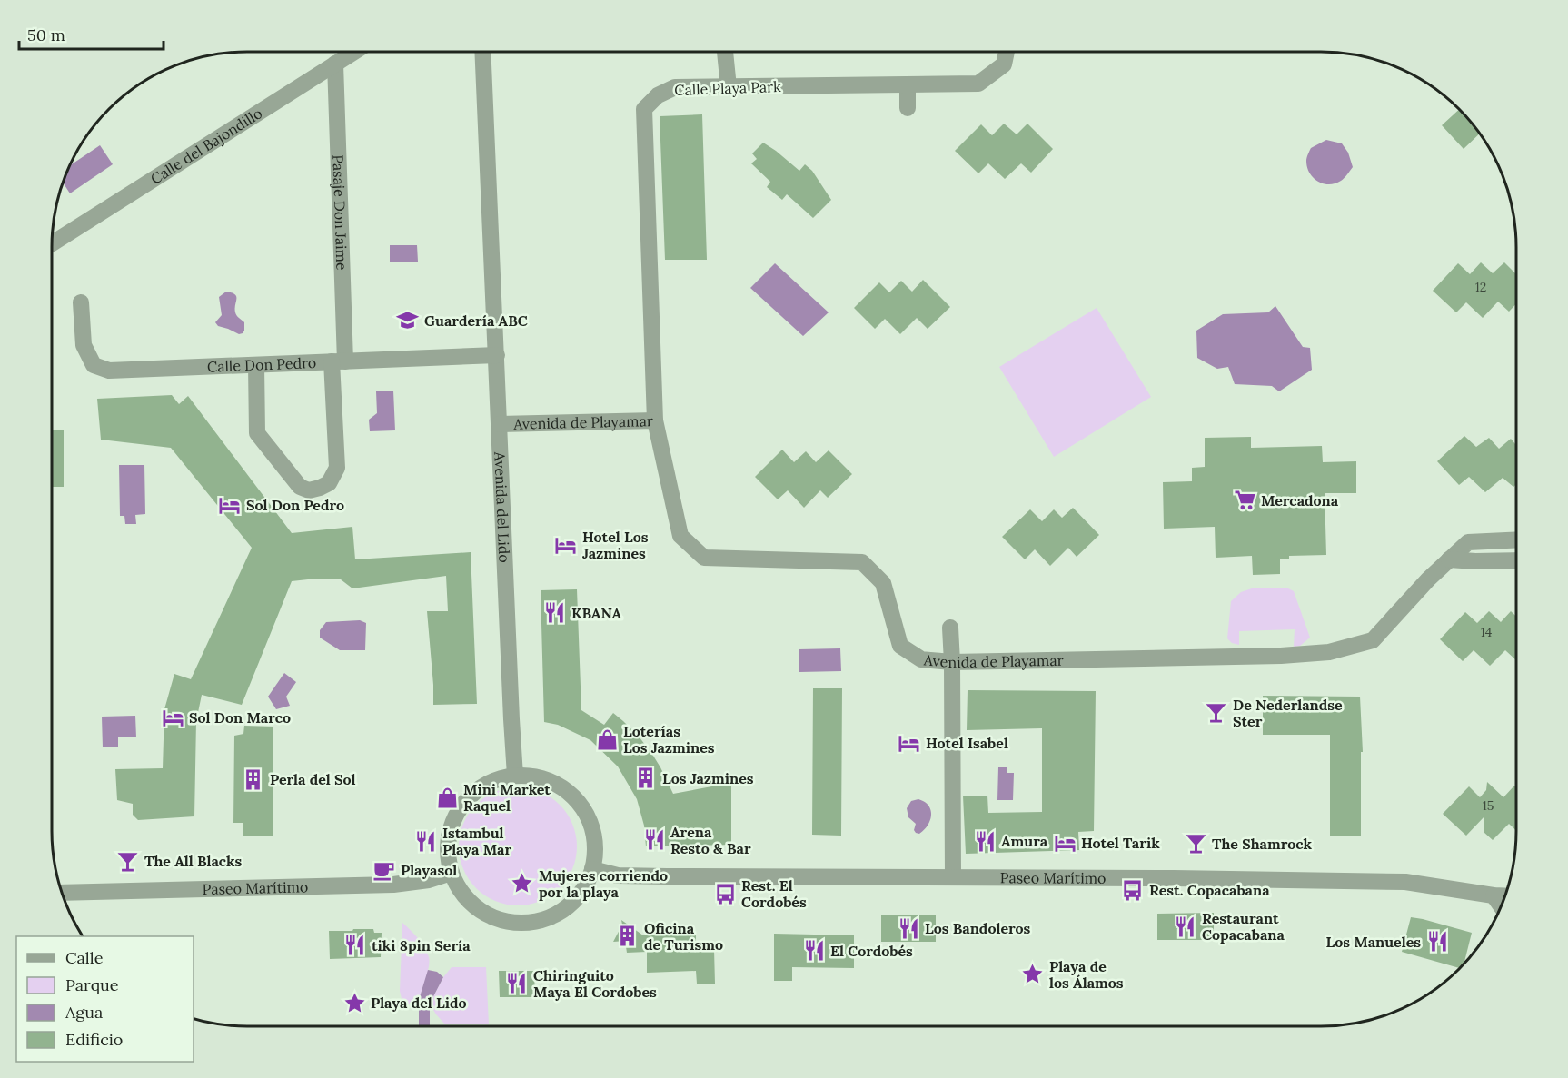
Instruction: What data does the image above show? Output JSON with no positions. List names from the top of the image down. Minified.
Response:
{"streets":{"street":["Calle Playa Park","Calle del Bajondillo","Pasaje Don Jaime","Calle Don Pedro","Avenida de Playamar","Avenida del Lido","Paseo Marítimo"]},"crossings":[["Calle Playa Park","Avenida de Playamar"],["Calle del Bajondillo","Pasaje Don Jaime"],["Pasaje Don Jaime","Calle Don Pedro"],["Calle Don Pedro","Avenida del Lido"],["Avenida de Playamar","Avenida del Lido"],["Avenida del Lido","Paseo Marítimo"]],"places":{"school or university":["Guardería ABC"],"supermarket":["Mercadona"],"hotel":["Sol Don Pedro","Hotel Los Jazmines","Sol Don Marco","Hotel Isabel","Hotel Tarik"],"restaurant":["KBANA","Arena Resto & Bar","Istambul Playa Mar","Amura","Restaurant Copacabana","Los Bandoleros","Los Manueles","tiki 8pin Sería","El Cordobés","Chiringuito Maya El Cordobes"],"bar":["De Nederlandse Ster","The Shamrock","The All Blacks"],"shop":["Loterías Los Jazmines","Mini Market Raquel"],"building":["Los Jazmines","Perla del Sol","Oficina de Turismo"],"cafe":["Playasol"],"place":["Mujeres corriendo por la playa","Playa de los Álamos","Playa del Lido"],"bus stop":["Rest. Copacabana","Rest. El Cordobés"]},"house_numbers":["12","14","15"],"legend":["Calle","Parque","Agua","Edificio"],"scale_bar":"50 m"}
